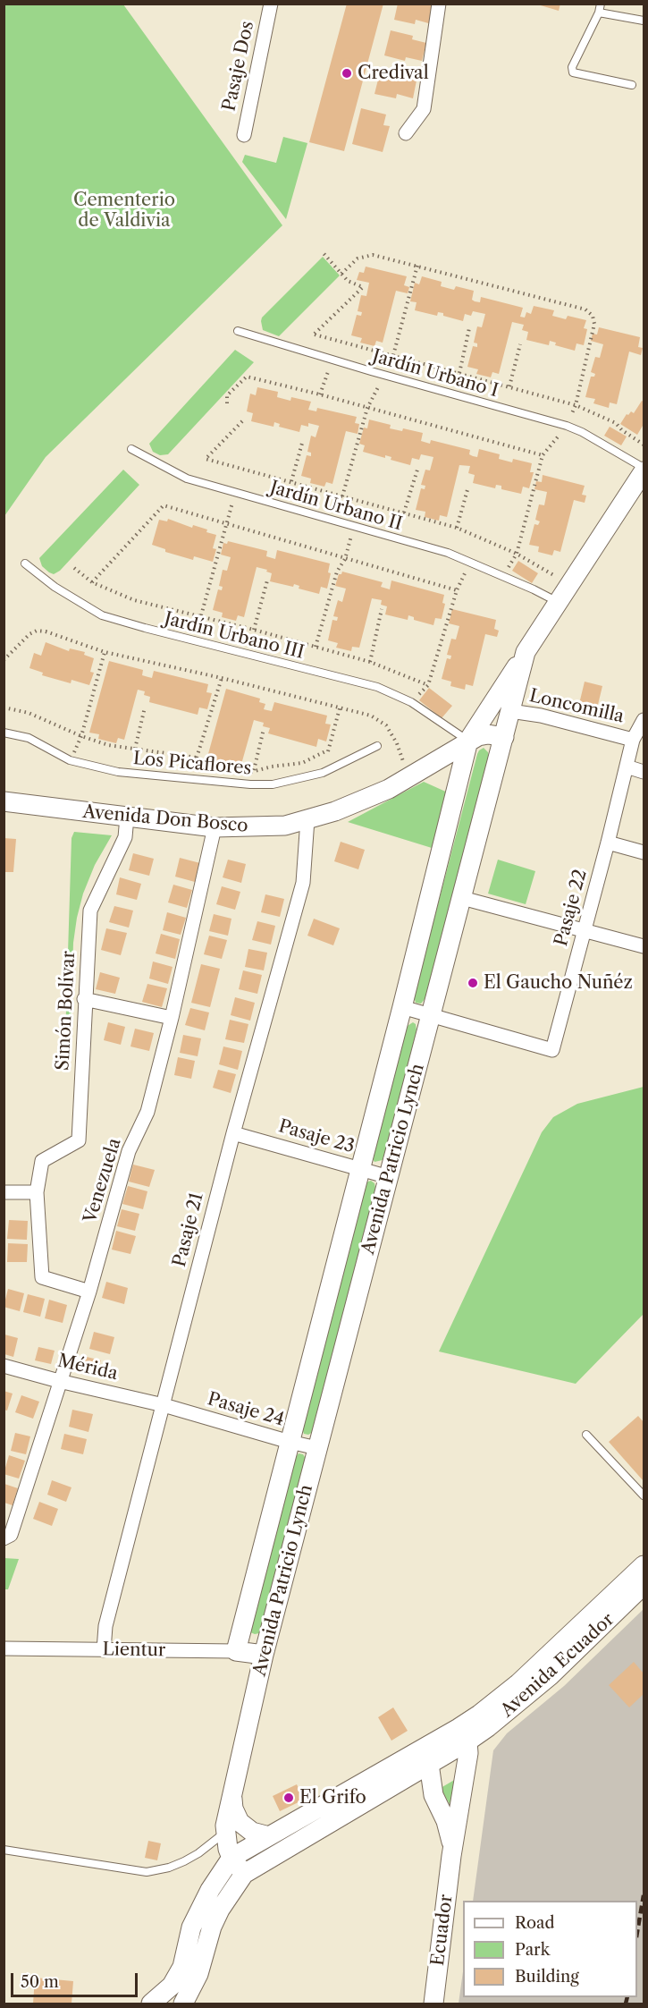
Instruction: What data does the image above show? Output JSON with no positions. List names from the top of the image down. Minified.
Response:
{"streets":{"main road":["Avenida Don Bosco","Avenida Patricio Lynch","Lientur","Avenida Ecuador","Ecuador"],"street":["Pasaje Dos","Loncomilla","Pasaje 22","Simón Bolívar","Pasaje 23","Venezuela","Pasaje 21","Mérida","Pasaje 24"],"lane":["Jardín Urbano I","Jardín Urbano II","Jardín Urbano III","Los Picaflores"]},"crossings":[["Jardín Urbano I","Avenida Patricio Lynch"],["Jardín Urbano II","Avenida Patricio Lynch"],["Jardín Urbano III","Avenida Don Bosco"],["Jardín Urbano III","Avenida Patricio Lynch"],["Loncomilla","Pasaje 22"],["Loncomilla","Avenida Patricio Lynch"],["Avenida Don Bosco","Simón Bolívar"],["Avenida Don Bosco","Avenida Patricio Lynch"],["Avenida Don Bosco","Venezuela"],["Avenida Don Bosco","Pasaje 21"],["Pasaje 22","Avenida Patricio Lynch"],["Simón Bolívar","Venezuela"],["Pasaje 23","Avenida Patricio Lynch"],["Pasaje 23","Pasaje 21"],["Avenida Patricio Lynch","Pasaje 24"],["Avenida Patricio Lynch","Lientur"],["Venezuela","Mérida"],["Pasaje 21","Mérida"],["Pasaje 21","Pasaje 24"],["Pasaje 21","Lientur"],["Mérida","Pasaje 24"],["Avenida Ecuador","Ecuador"]],"parks":["Cementerio de Valdivia"],"places":["Credival","El Gaucho Nuñéz","El Grifo"],"legend":["Road","Park","Building"],"scale_bar":"50 m"}
